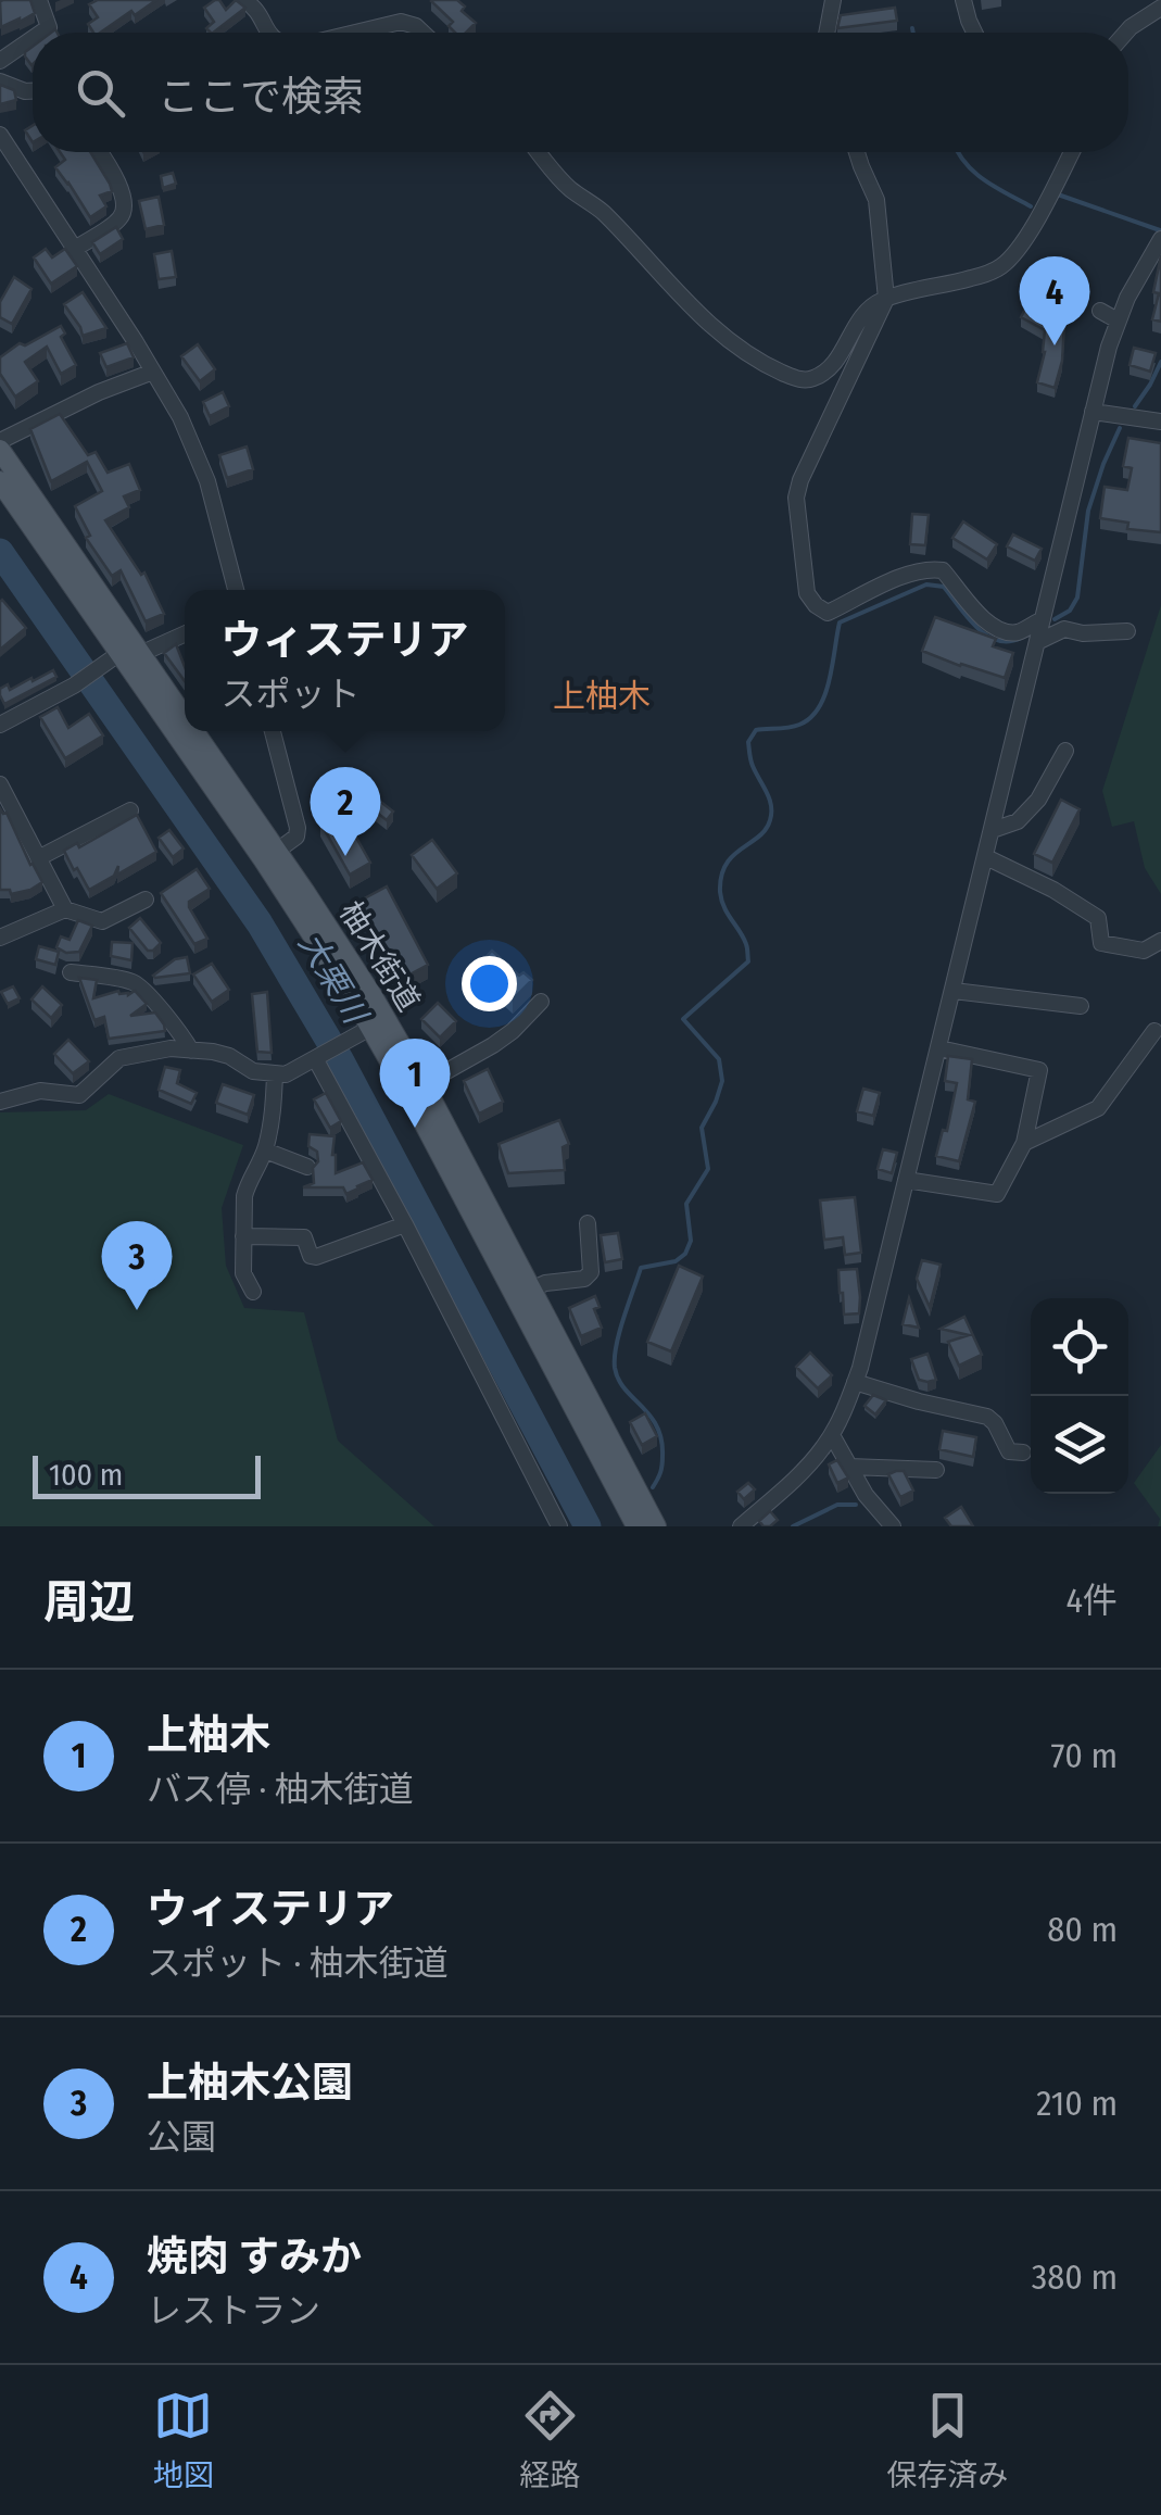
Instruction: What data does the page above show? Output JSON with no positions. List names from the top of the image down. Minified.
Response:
{"streets":{"main road":["柚木街道"]},"districts":["上柚木"],"water":["大栗川"],"scale_bar":"100 m","page":{"search":"ここで検索","pins":["4","2","1","3"],"popup":["ウィステリア","スポット"],"scale":"100 m","heading":["周辺","4件"],"list":[{"mark":"1","name":"上柚木","note":"バス停 · 柚木街道","value":"70 m"},{"mark":"2","name":"ウィステリア","note":"スポット · 柚木街道","value":"80 m"},{"mark":"3","name":"上柚木公園","note":"公園","value":"210 m"},{"mark":"4","name":"焼肉 すみか","note":"レストラン","value":"380 m"}],"nav":["地図","経路","保存済み"]}}
